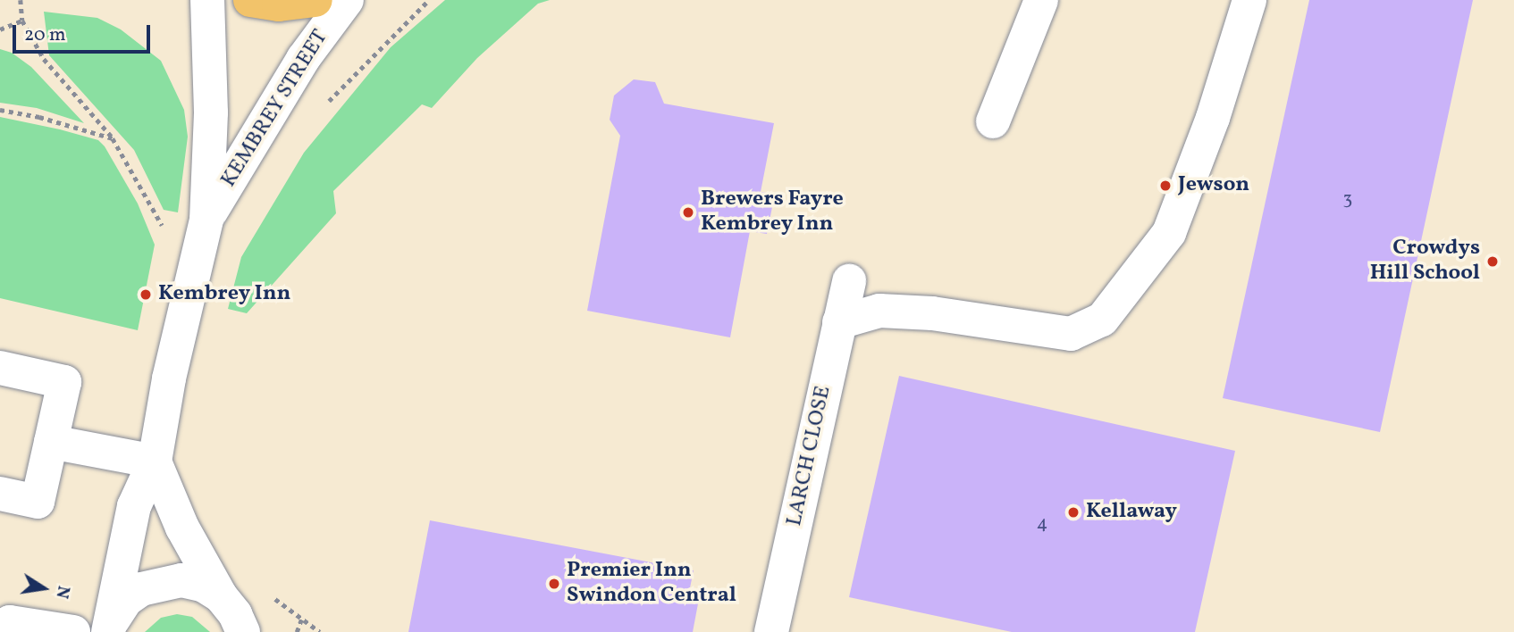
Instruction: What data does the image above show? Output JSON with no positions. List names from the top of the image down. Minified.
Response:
{"streets":{"street":["KEMBREY STREET","LARCH CLOSE"]},"places":["Jewson","Brewers Fayre Kembrey Inn","Crowdys Hill School","Kembrey Inn","Kellaway","Premier Inn Swindon Central"],"house_numbers":["3","4"],"scale_bar":"20 m","north":"right"}
